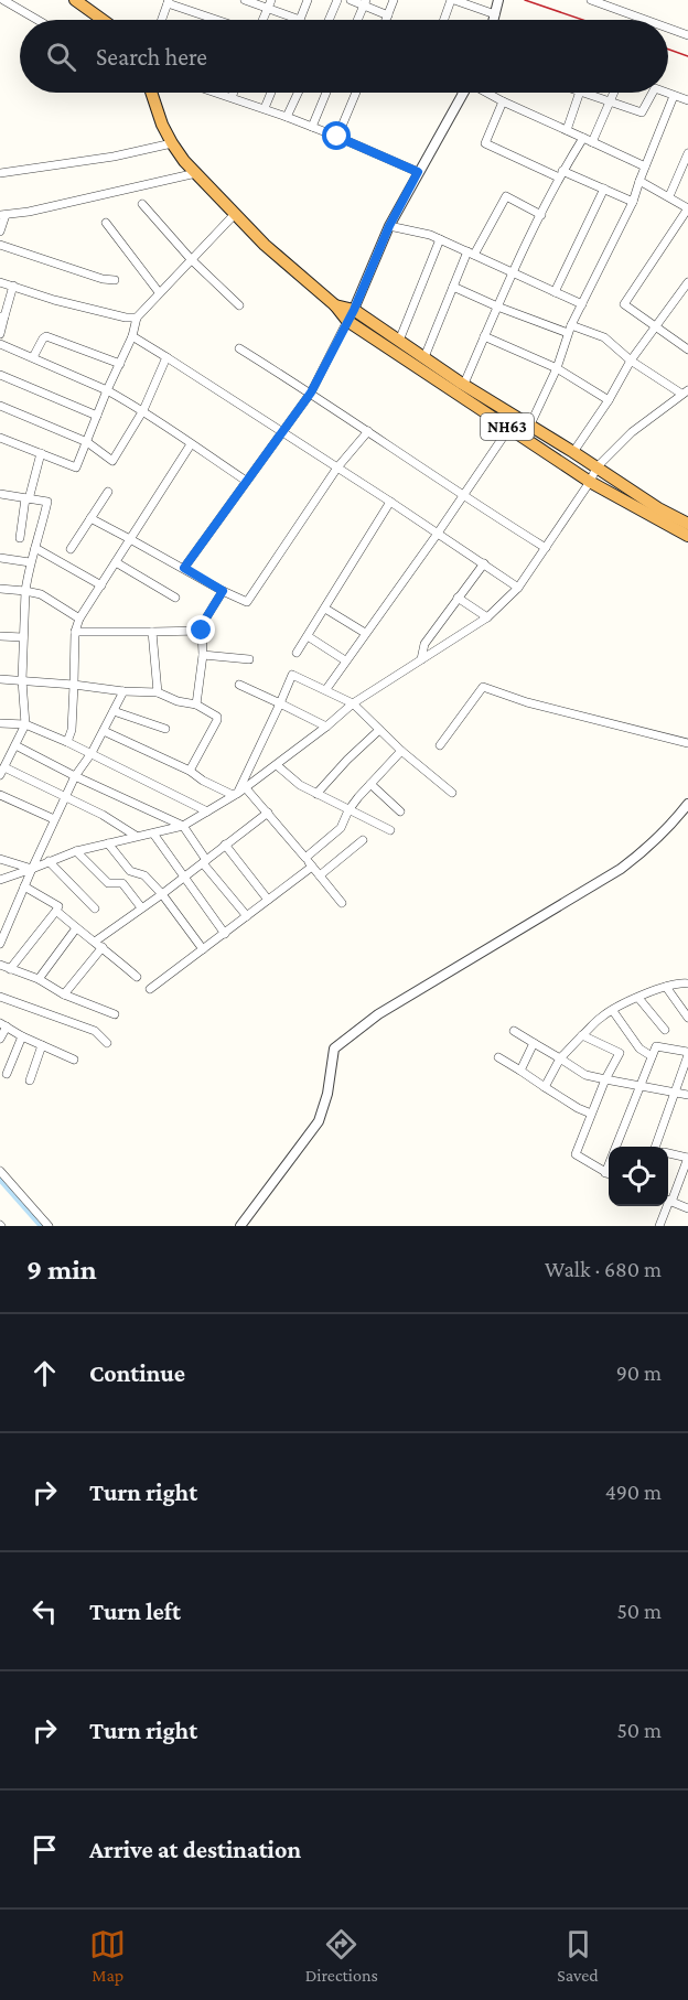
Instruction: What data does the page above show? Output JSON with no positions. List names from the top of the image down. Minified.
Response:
{"streets":{"highway":["NH63"]},"page":{"search":"Search here","heading":["9 min","Walk · 680 m"],"list":[["Continue","90 m"],["Turn right","490 m"],["Turn left","50 m"],["Turn right","50 m"],"Arrive at destination"],"nav":["Map","Directions","Saved"]}}
